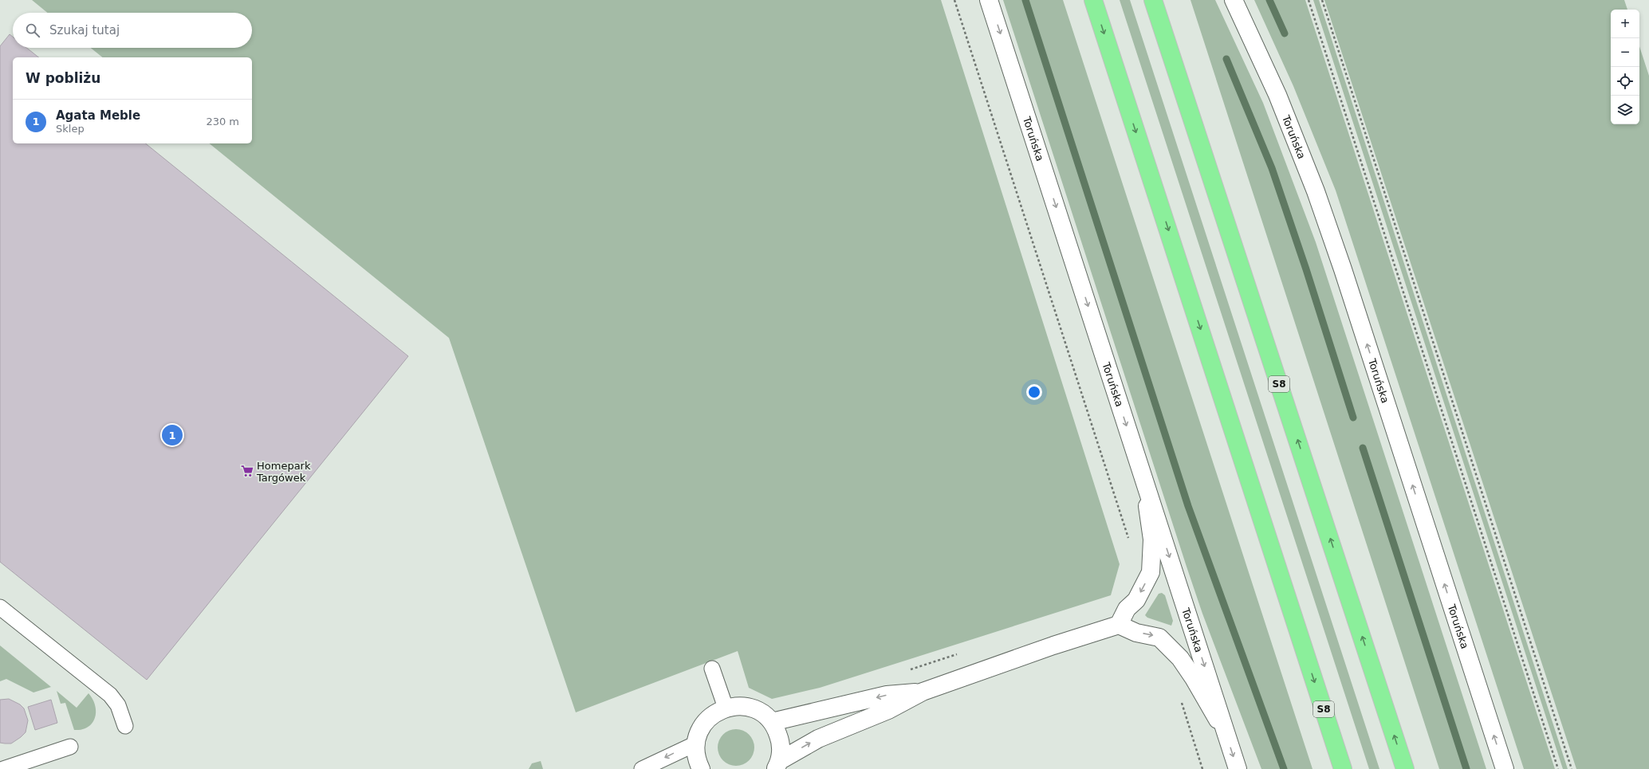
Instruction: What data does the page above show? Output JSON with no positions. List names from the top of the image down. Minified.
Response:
{"streets":{"highway":["S8"],"main road":["Toruńska"]},"places":{"supermarket":["Homepark Targówek"]},"page":{"map_buttons":["+","−"],"search":"Szukaj tutaj","heading":"W pobliżu","list":[{"mark":"1","name":"Agata Meble","note":"Sklep","value":"230 m"}],"pins":"1"}}
